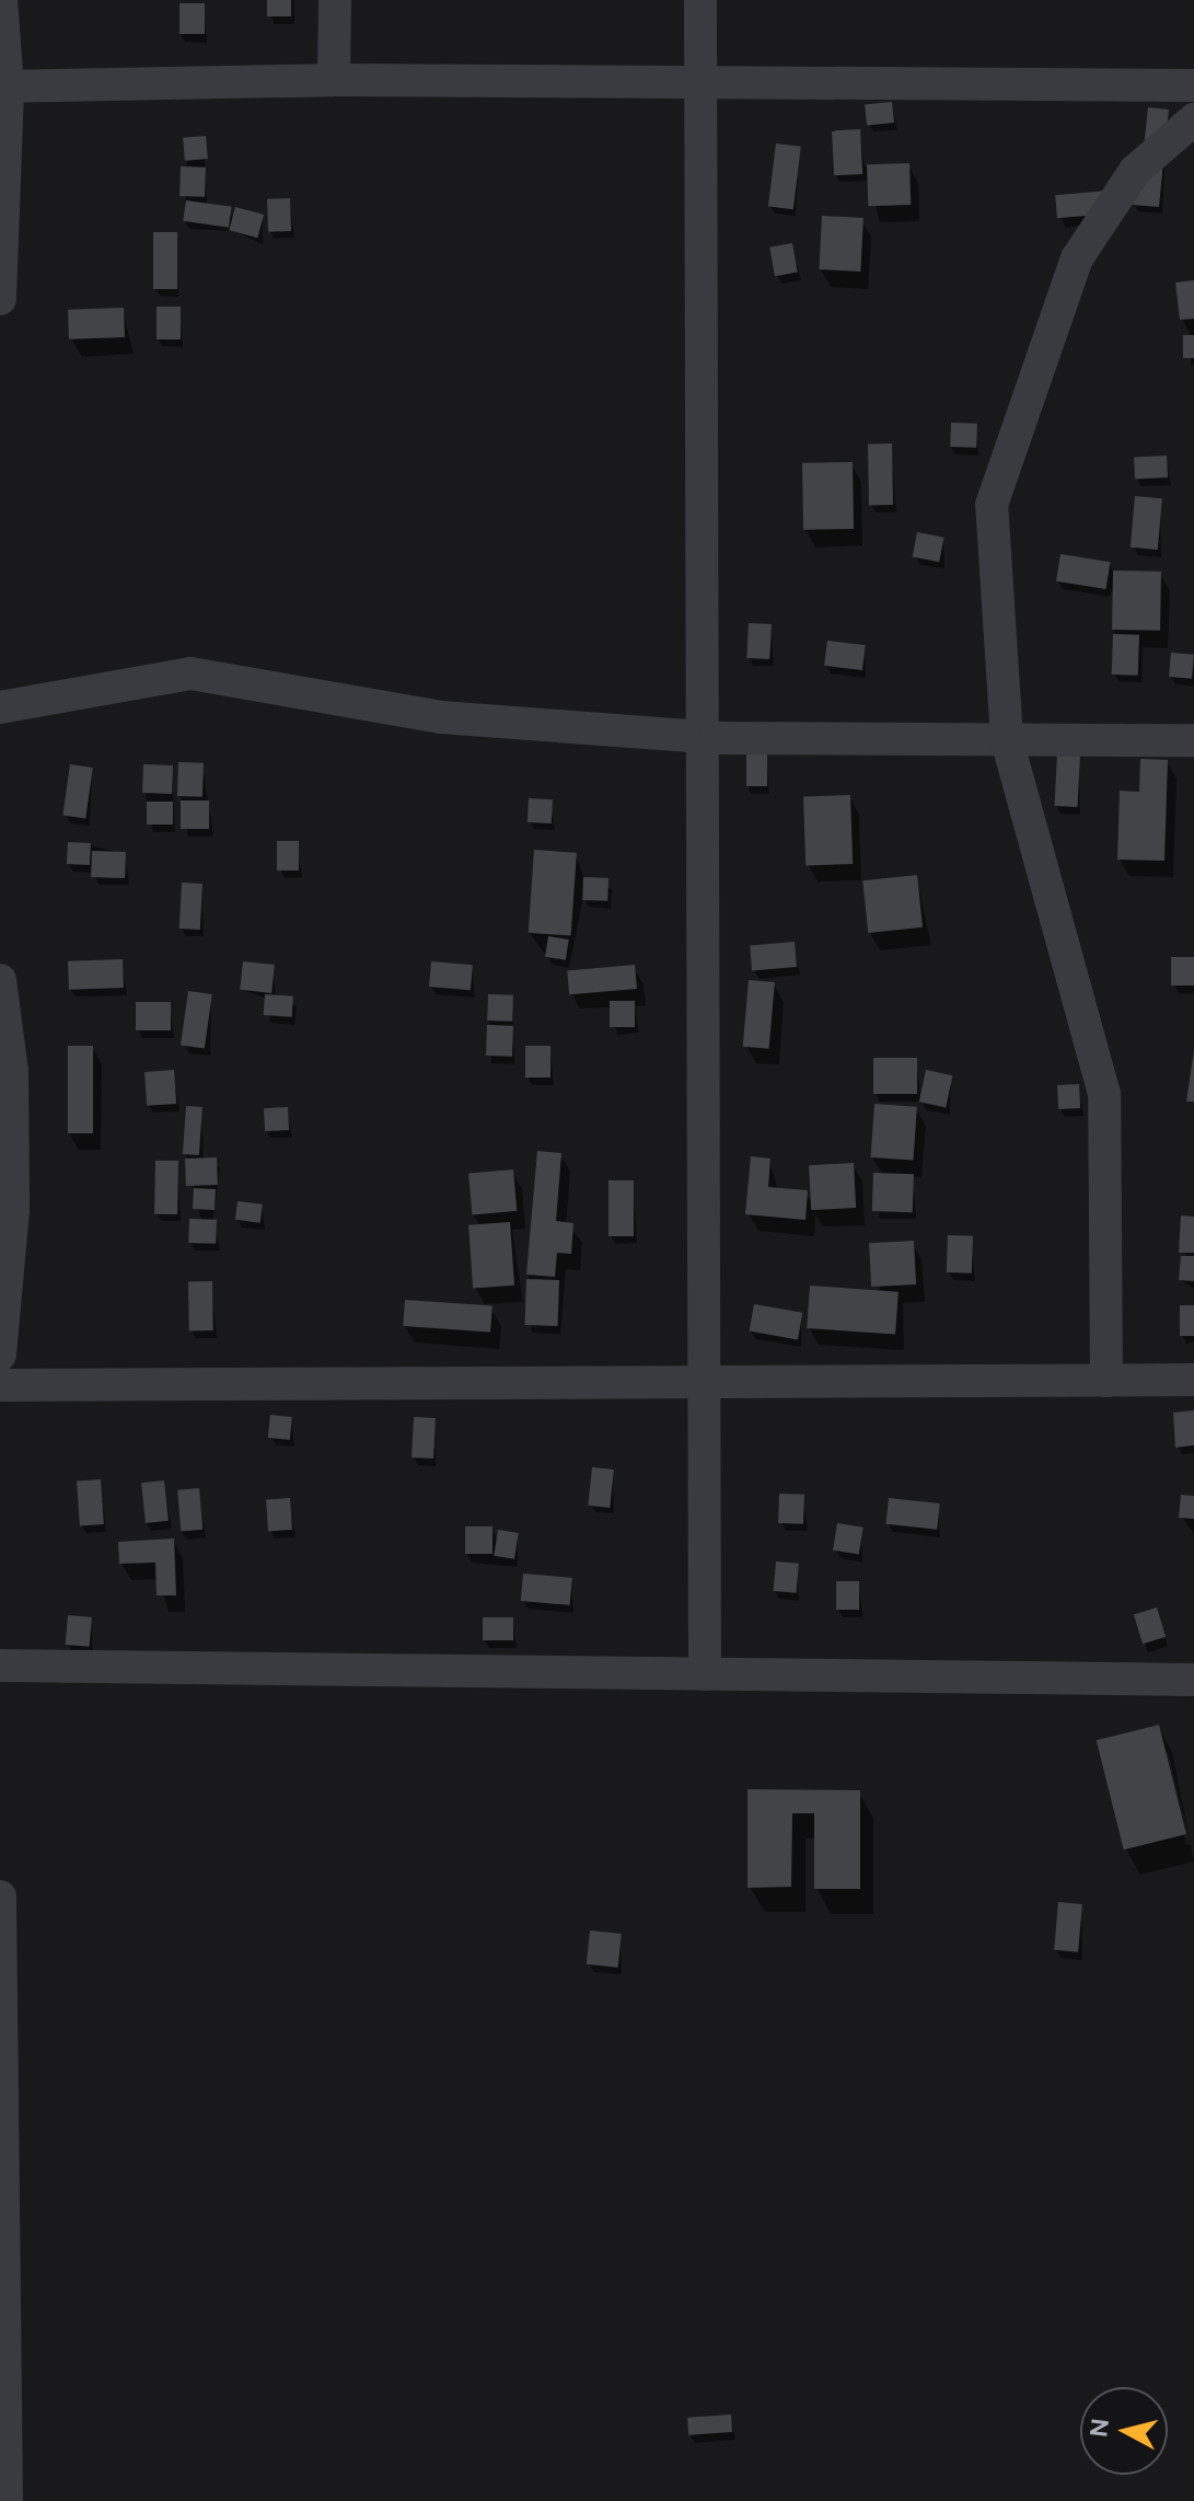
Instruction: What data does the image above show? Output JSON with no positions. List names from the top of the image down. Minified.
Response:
{"north":"left"}
